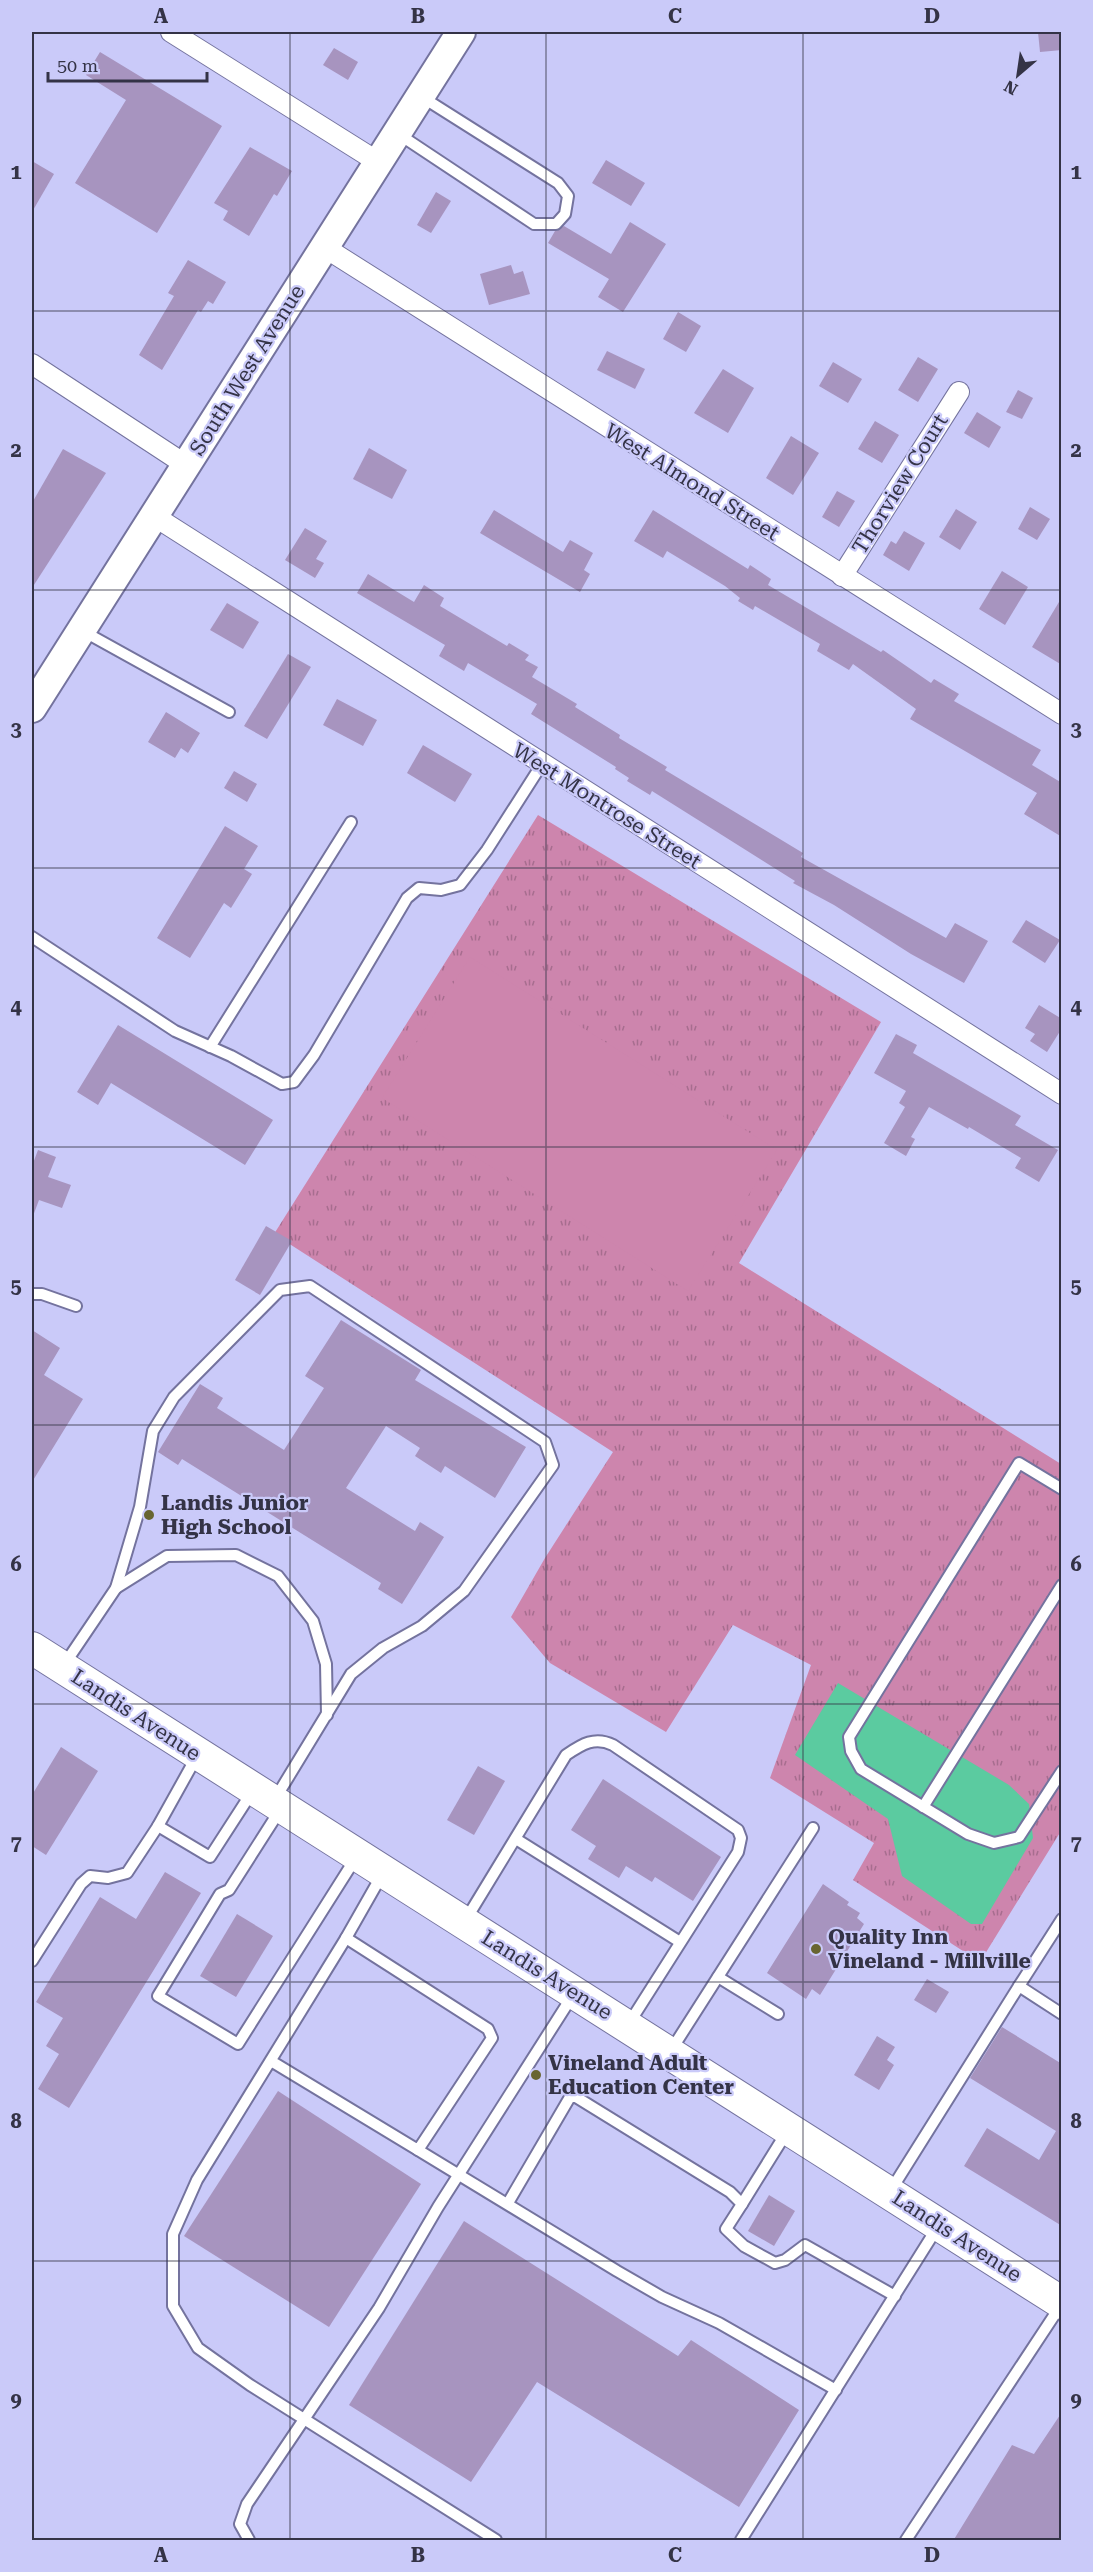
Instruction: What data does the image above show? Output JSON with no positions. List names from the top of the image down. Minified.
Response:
{"streets":{"main road":["Landis Avenue"],"street":["South West Avenue","West Almond Street","Thorview Court","West Montrose Street"]},"crossings":[["South West Avenue","West Almond Street"],["South West Avenue","West Montrose Street"],["West Almond Street","Thorview Court"]],"places":["Landis Junior High School","Quality Inn Vineland - Millville","Vineland Adult Education Center"],"scale_bar":"50 m","north":"bottom left","grid":{"columns":["A","B","C","D"],"rows":["1","2","3","4","5","6","7","8","9"]}}
